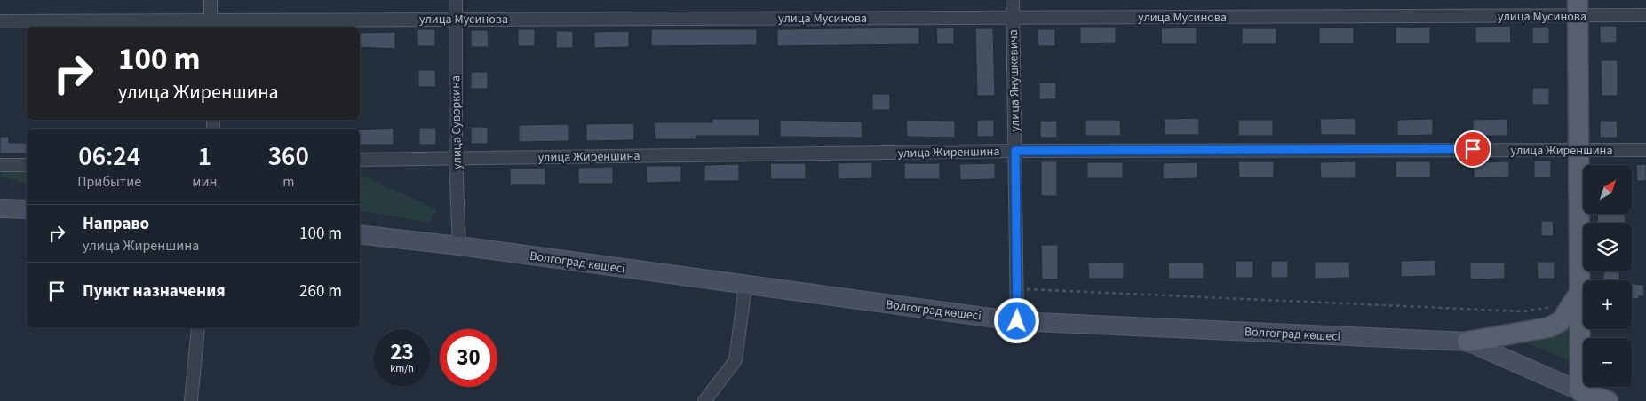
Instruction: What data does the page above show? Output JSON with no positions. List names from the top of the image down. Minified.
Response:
{"streets":{"main road":["Волгоград көшесі"],"street":["улица Мусинова","улица Янушкевича","улица Суворкина","улица Жиреншина"]},"crossings":[["улица Мусинова","улица Янушкевича"],["улица Мусинова","улица Суворкина"],["улица Янушкевича","улица Жиреншина"],["улица Янушкевича","Волгоград көшесі"],["улица Суворкина","улица Жиреншина"],["улица Суворкина","Волгоград көшесі"]],"north":"top right","page":{"turn":["100 m","улица Жиреншина"],"eta":["06:24","Прибытие","1","мин","360","m"],"map_buttons":["+","−"],"list":[{"name":"Направо","note":"улица Жиреншина","value":"100 m"},{"name":"Пункт назначения","value":"260 m"}],"speed":"23 km/h","limit":"30"}}
